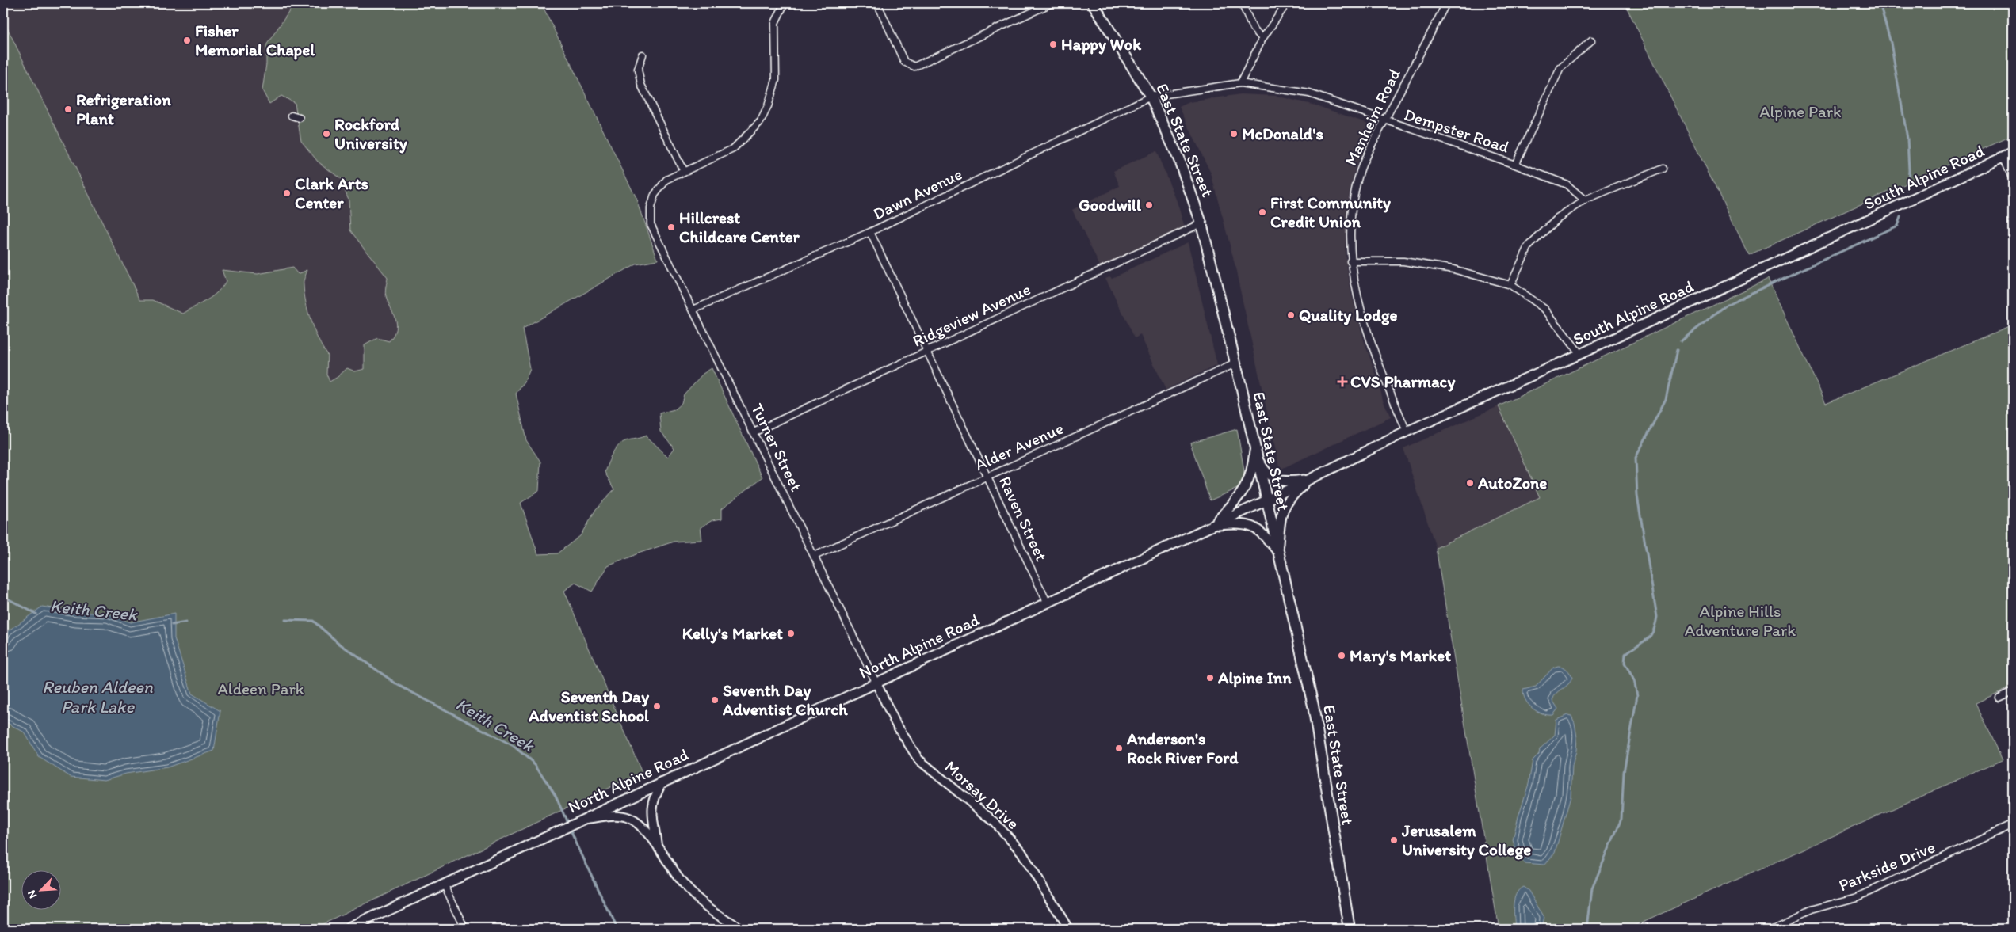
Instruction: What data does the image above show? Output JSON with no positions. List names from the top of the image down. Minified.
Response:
{"streets":{"main road":["East State Street","South Alpine Road","North Alpine Road"],"street":["Manheim Road","Dempster Road","Dawn Avenue","Ridgeview Avenue","Alder Avenue","Turner Street","Raven Street","Morsay Drive","Parkside Drive"]},"crossings":[["Manheim Road","Dempster Road"],["Manheim Road","South Alpine Road"],["Dempster Road","East State Street"],["Dempster Road","Dawn Avenue"],["East State Street","South Alpine Road"],["East State Street","Dawn Avenue"],["East State Street","Ridgeview Avenue"],["East State Street","Alder Avenue"],["East State Street","North Alpine Road"],["South Alpine Road","North Alpine Road"],["Dawn Avenue","Turner Street"],["Dawn Avenue","Raven Street"],["Ridgeview Avenue","Turner Street"],["Ridgeview Avenue","Raven Street"],["Alder Avenue","Turner Street"],["Alder Avenue","Raven Street"],["Turner Street","North Alpine Road"],["Turner Street","Morsay Drive"],["Raven Street","North Alpine Road"],["North Alpine Road","Morsay Drive"]],"water":["Keith Creek","Reuben Aldeen Park Lake"],"parks":["Alpine Park","Alpine Hills Adventure Park","Aldeen Park"],"places":{"other":["Fisher Memorial Chapel","Happy Wok","Refrigeration Plant","Rockford University","McDonald's","Clark Arts Center","Goodwill","First Community Credit Union","Hillcrest Childcare Center","Quality Lodge","AutoZone","Kelly's Market","Mary's Market","Alpine Inn","Seventh Day Adventist Church","Seventh Day Adventist School","Anderson's Rock River Ford","Jerusalem University College"],"health":["CVS Pharmacy"]},"north":"bottom left"}
